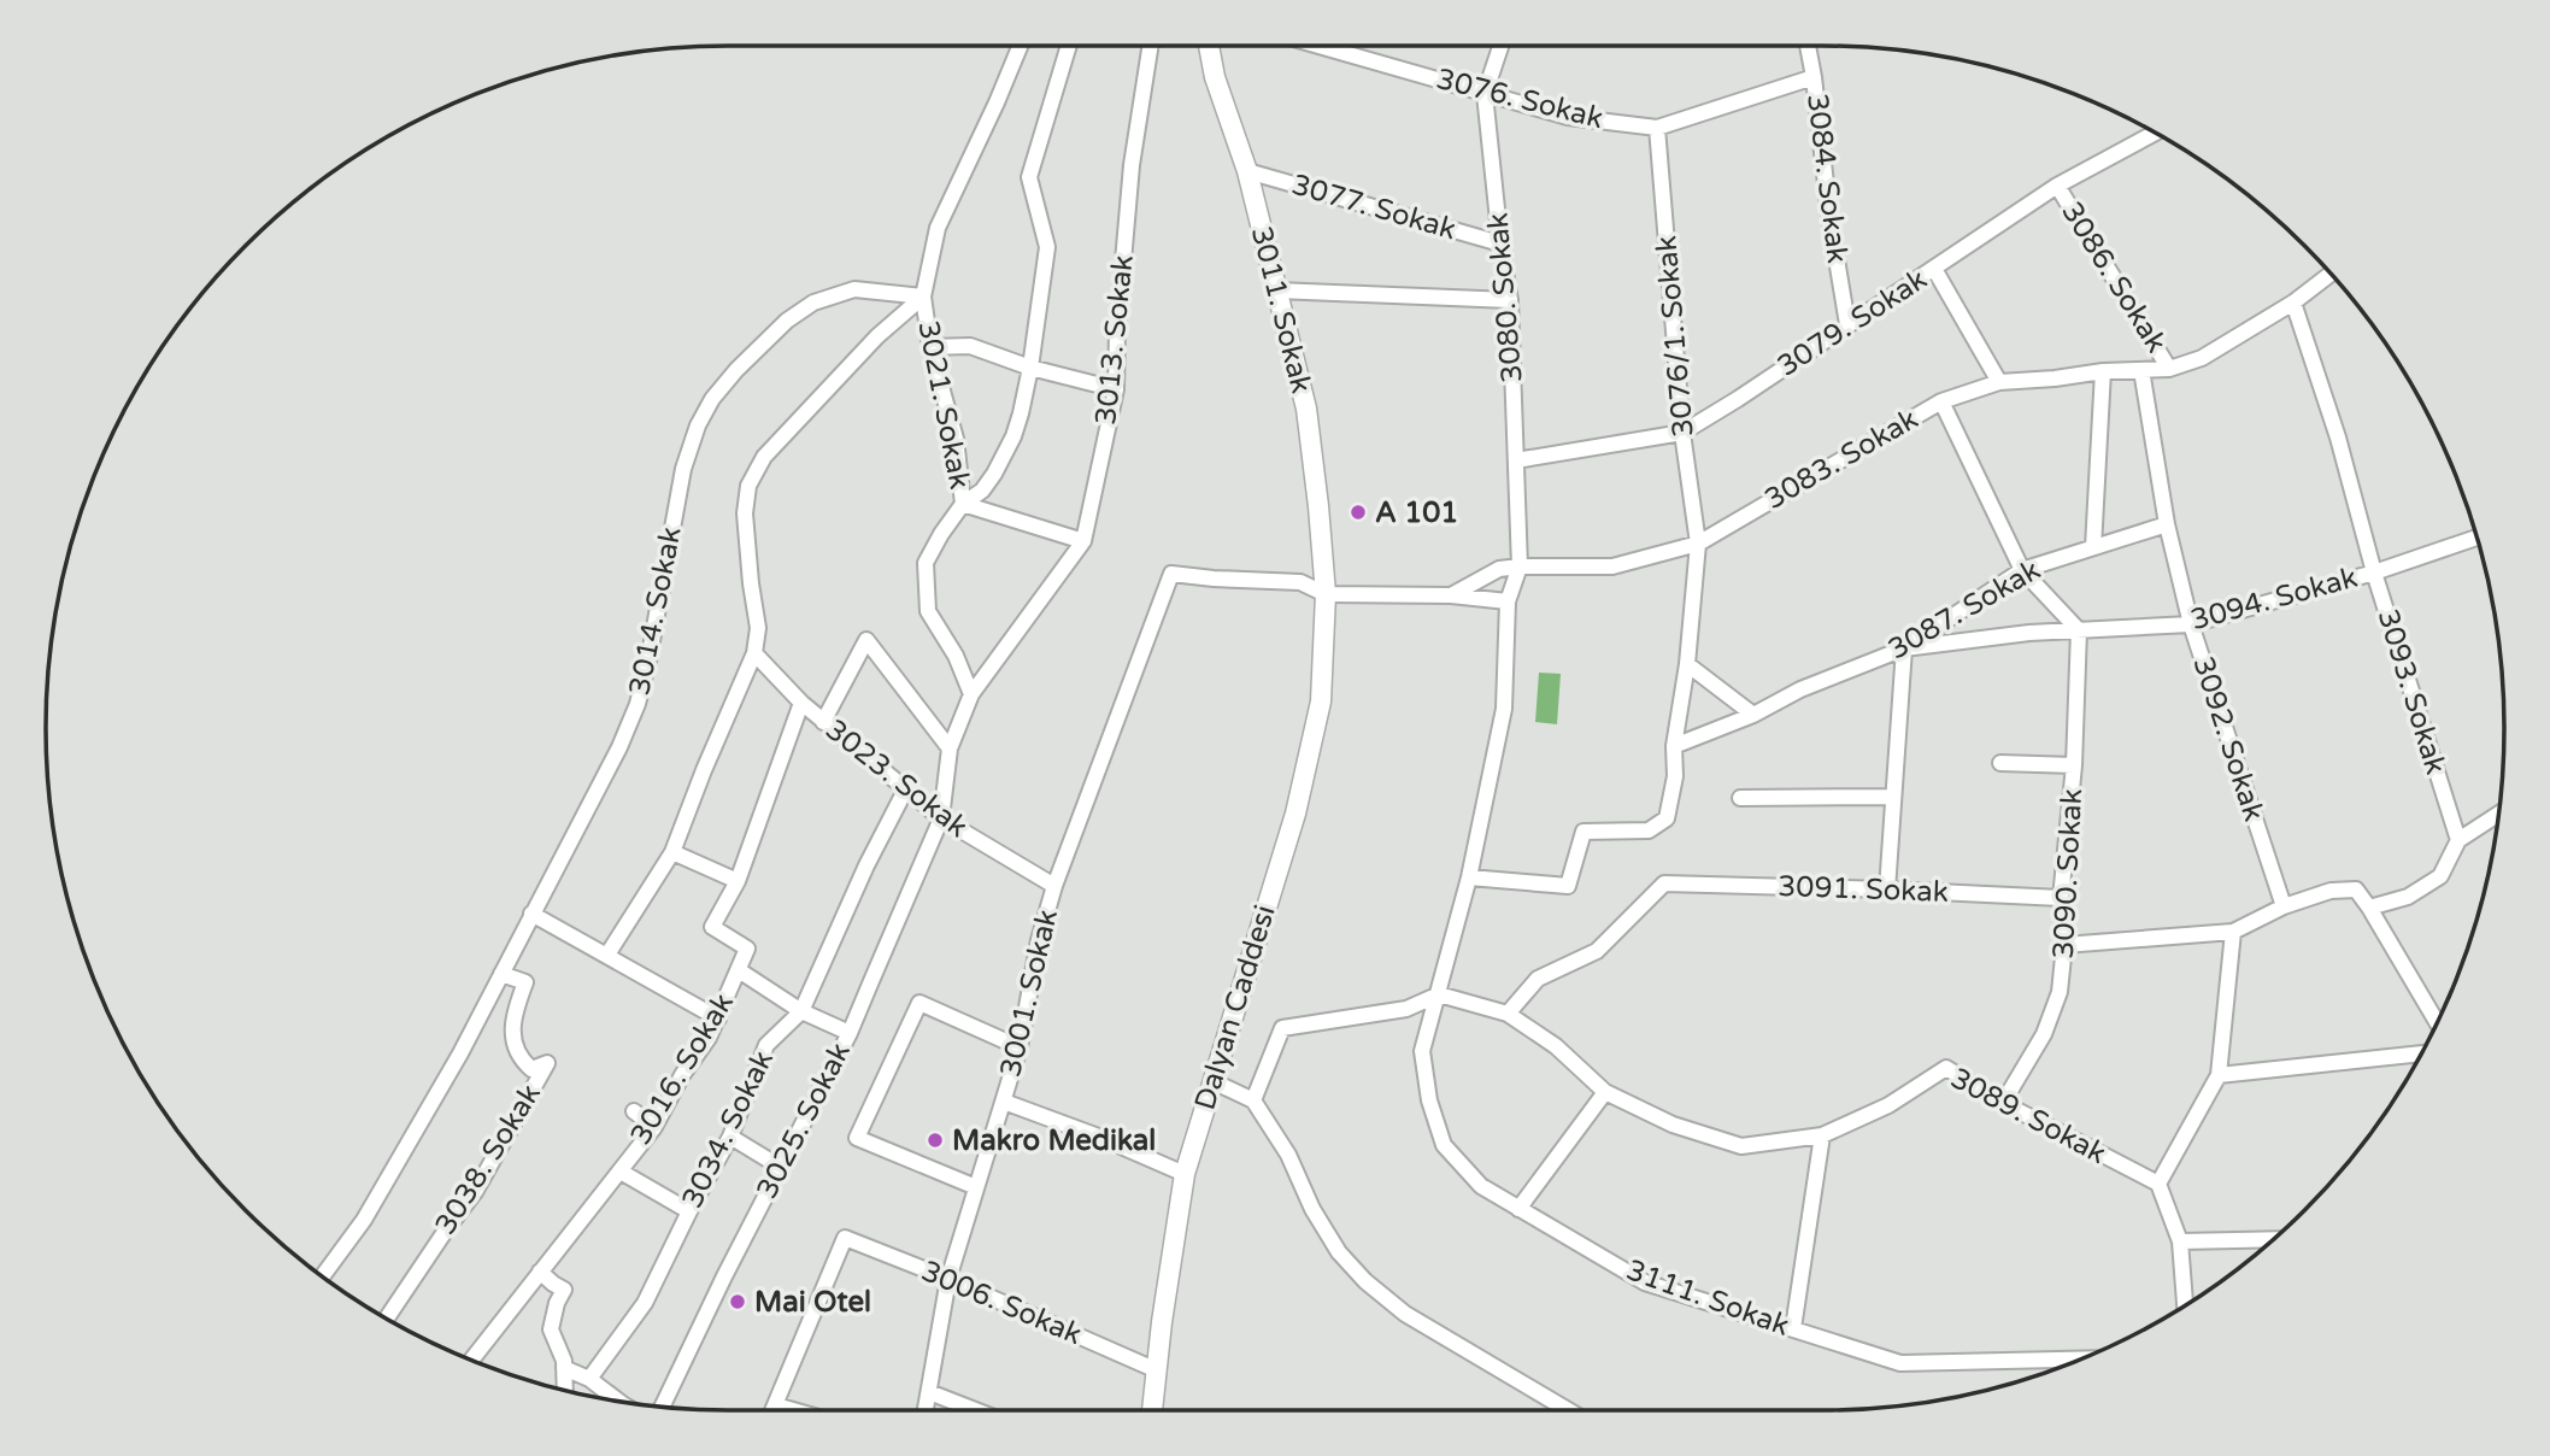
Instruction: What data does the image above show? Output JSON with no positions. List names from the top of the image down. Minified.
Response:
{"streets":{"street":["3076. Sokak","3084. Sokak","3077. Sokak","3086. Sokak","3080. Sokak","3011. Sokak","3079. Sokak","3076/1. Sokak","3013. Sokak","3021. Sokak","3083. Sokak","3094. Sokak","3087. Sokak","3014. Sokak","3093. Sokak","3092. Sokak","3023. Sokak","3090. Sokak","3091. Sokak","3001. Sokak","Dalyan Caddesi","3016. Sokak","3089. Sokak","3025. Sokak","3034. Sokak","3038. Sokak","3111. Sokak","3006. Sokak"]},"crossings":[["3076. Sokak","3084. Sokak"],["3076. Sokak","3080. Sokak"],["3076. Sokak","3076/1. Sokak"],["3084. Sokak","3079. Sokak"],["3077. Sokak","3080. Sokak"],["3077. Sokak","3011. Sokak"],["3086. Sokak","3079. Sokak"],["3086. Sokak","3083. Sokak"],["3080. Sokak","3079. Sokak"],["3080. Sokak","3083. Sokak"],["3011. Sokak","3083. Sokak"],["3011. Sokak","Dalyan Caddesi"],["3079. Sokak","3076/1. Sokak"],["3076/1. Sokak","3083. Sokak"],["3076/1. Sokak","3087. Sokak"],["3013. Sokak","3021. Sokak"],["3013. Sokak","3023. Sokak"],["3013. Sokak","3025. Sokak"],["3021. Sokak","3014. Sokak"],["3083. Sokak","3093. Sokak"],["3083. Sokak","3092. Sokak"],["3083. Sokak","3001. Sokak"],["3083. Sokak","Dalyan Caddesi"],["3094. Sokak","3087. Sokak"],["3094. Sokak","3093. Sokak"],["3094. Sokak","3092. Sokak"],["3094. Sokak","3090. Sokak"],["3087. Sokak","3092. Sokak"],["3014. Sokak","3038. Sokak"],["3023. Sokak","3001. Sokak"],["3023. Sokak","3016. Sokak"],["3023. Sokak","3025. Sokak"],["3023. Sokak","3034. Sokak"],["3090. Sokak","3091. Sokak"],["3090. Sokak","3089. Sokak"],["3091. Sokak","3089. Sokak"],["3001. Sokak","3006. Sokak"],["Dalyan Caddesi","3006. Sokak"],["3089. Sokak","3111. Sokak"]],"places":["A 101","Makro Medikal","Mai Otel"]}
